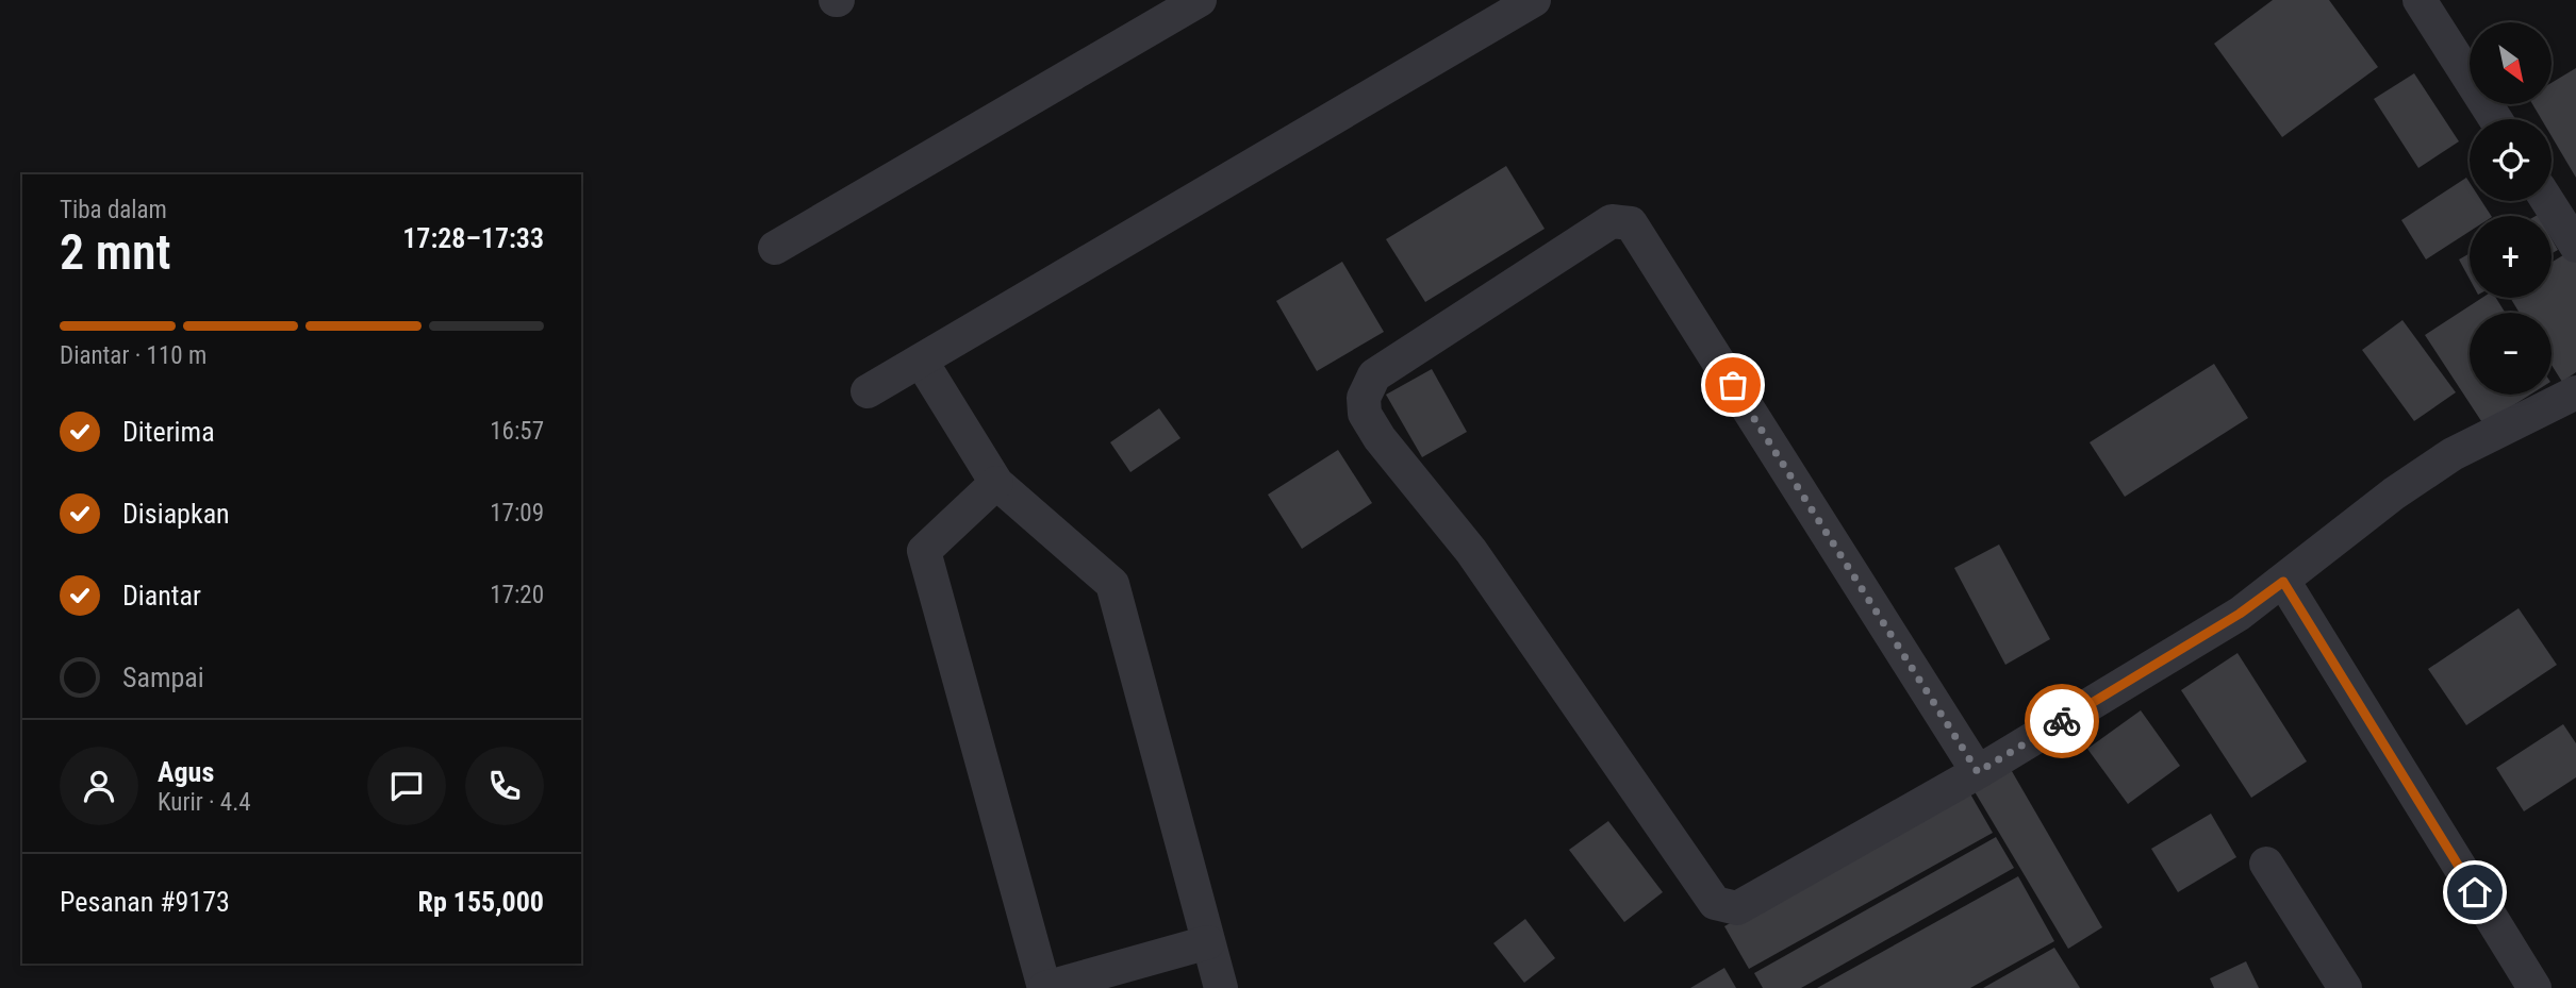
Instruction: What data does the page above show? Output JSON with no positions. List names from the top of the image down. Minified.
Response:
{"north":"bottom right","page":{"map_buttons":["+","−"],"heading":["2 mnt","Tiba dalam","17:28–17:33"],"panel":["Agus","Kurir · 4.4","Pesanan #9173","Rp 155,000"],"bar":"Diantar · 110 m","list":[["Diterima","16:57"],["Disiapkan","17:09"],["Diantar","17:20"],"Sampai"]}}
